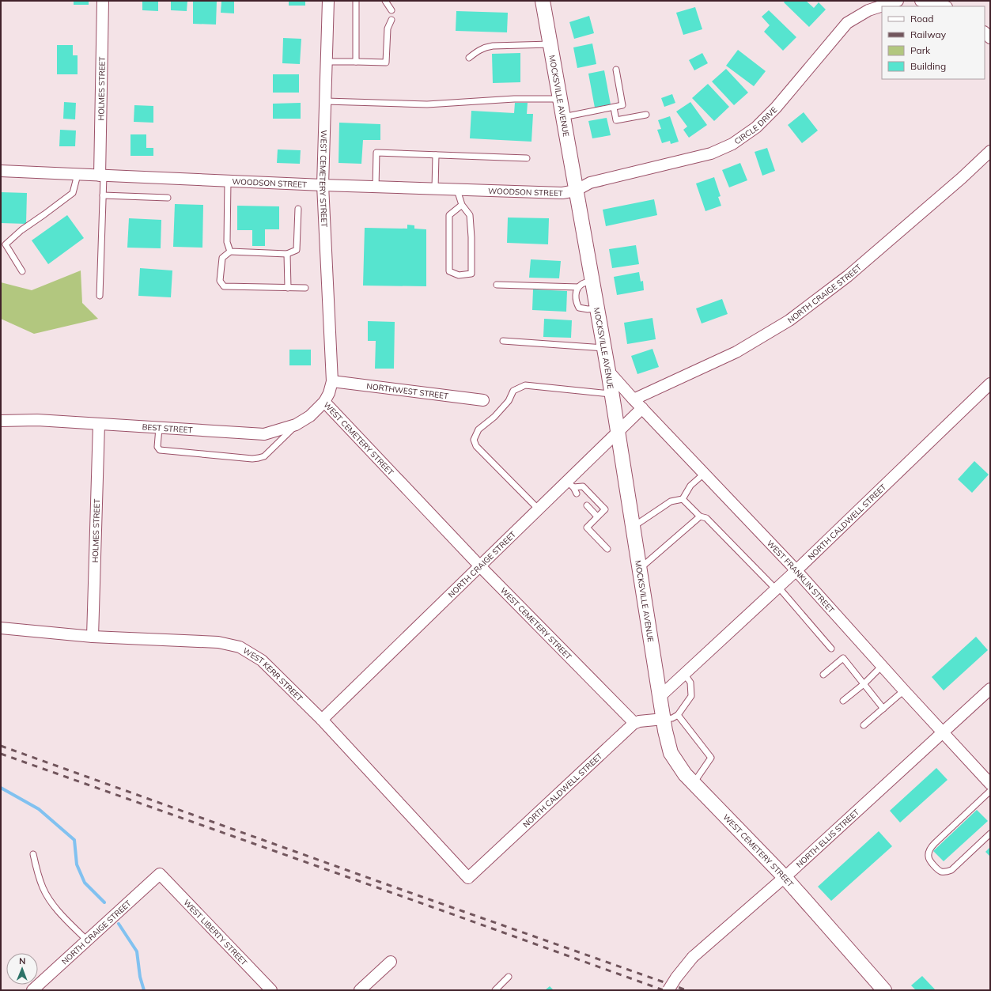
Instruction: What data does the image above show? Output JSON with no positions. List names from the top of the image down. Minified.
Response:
{"streets":{"street":["HOLMES STREET","MOCKSVILLE AVENUE","CIRCLE DRIVE","WEST CEMETERY STREET","WOODSON STREET","NORTH CRAIGE STREET","NORTHWEST STREET","BEST STREET","NORTH CALDWELL STREET","WEST FRANKLIN STREET","WEST KERR STREET","NORTH ELLIS STREET","WEST LIBERTY STREET"]},"crossings":[["HOLMES STREET","WOODSON STREET"],["HOLMES STREET","BEST STREET"],["HOLMES STREET","WEST KERR STREET"],["MOCKSVILLE AVENUE","CIRCLE DRIVE"],["MOCKSVILLE AVENUE","WEST CEMETERY STREET"],["MOCKSVILLE AVENUE","WOODSON STREET"],["MOCKSVILLE AVENUE","NORTH CRAIGE STREET"],["MOCKSVILLE AVENUE","NORTH CALDWELL STREET"],["MOCKSVILLE AVENUE","WEST FRANKLIN STREET"],["CIRCLE DRIVE","WOODSON STREET"],["WEST CEMETERY STREET","WOODSON STREET"],["WEST CEMETERY STREET","NORTH CRAIGE STREET"],["WEST CEMETERY STREET","NORTHWEST STREET"],["WEST CEMETERY STREET","BEST STREET"],["WEST CEMETERY STREET","NORTH CALDWELL STREET"],["WEST CEMETERY STREET","NORTH ELLIS STREET"],["NORTH CRAIGE STREET","WEST FRANKLIN STREET"],["NORTH CRAIGE STREET","WEST KERR STREET"],["NORTH CRAIGE STREET","WEST LIBERTY STREET"],["NORTH CALDWELL STREET","WEST FRANKLIN STREET"],["NORTH CALDWELL STREET","WEST KERR STREET"],["WEST FRANKLIN STREET","NORTH ELLIS STREET"]],"legend":["Road","Railway","Park","Building"],"north":"top"}
